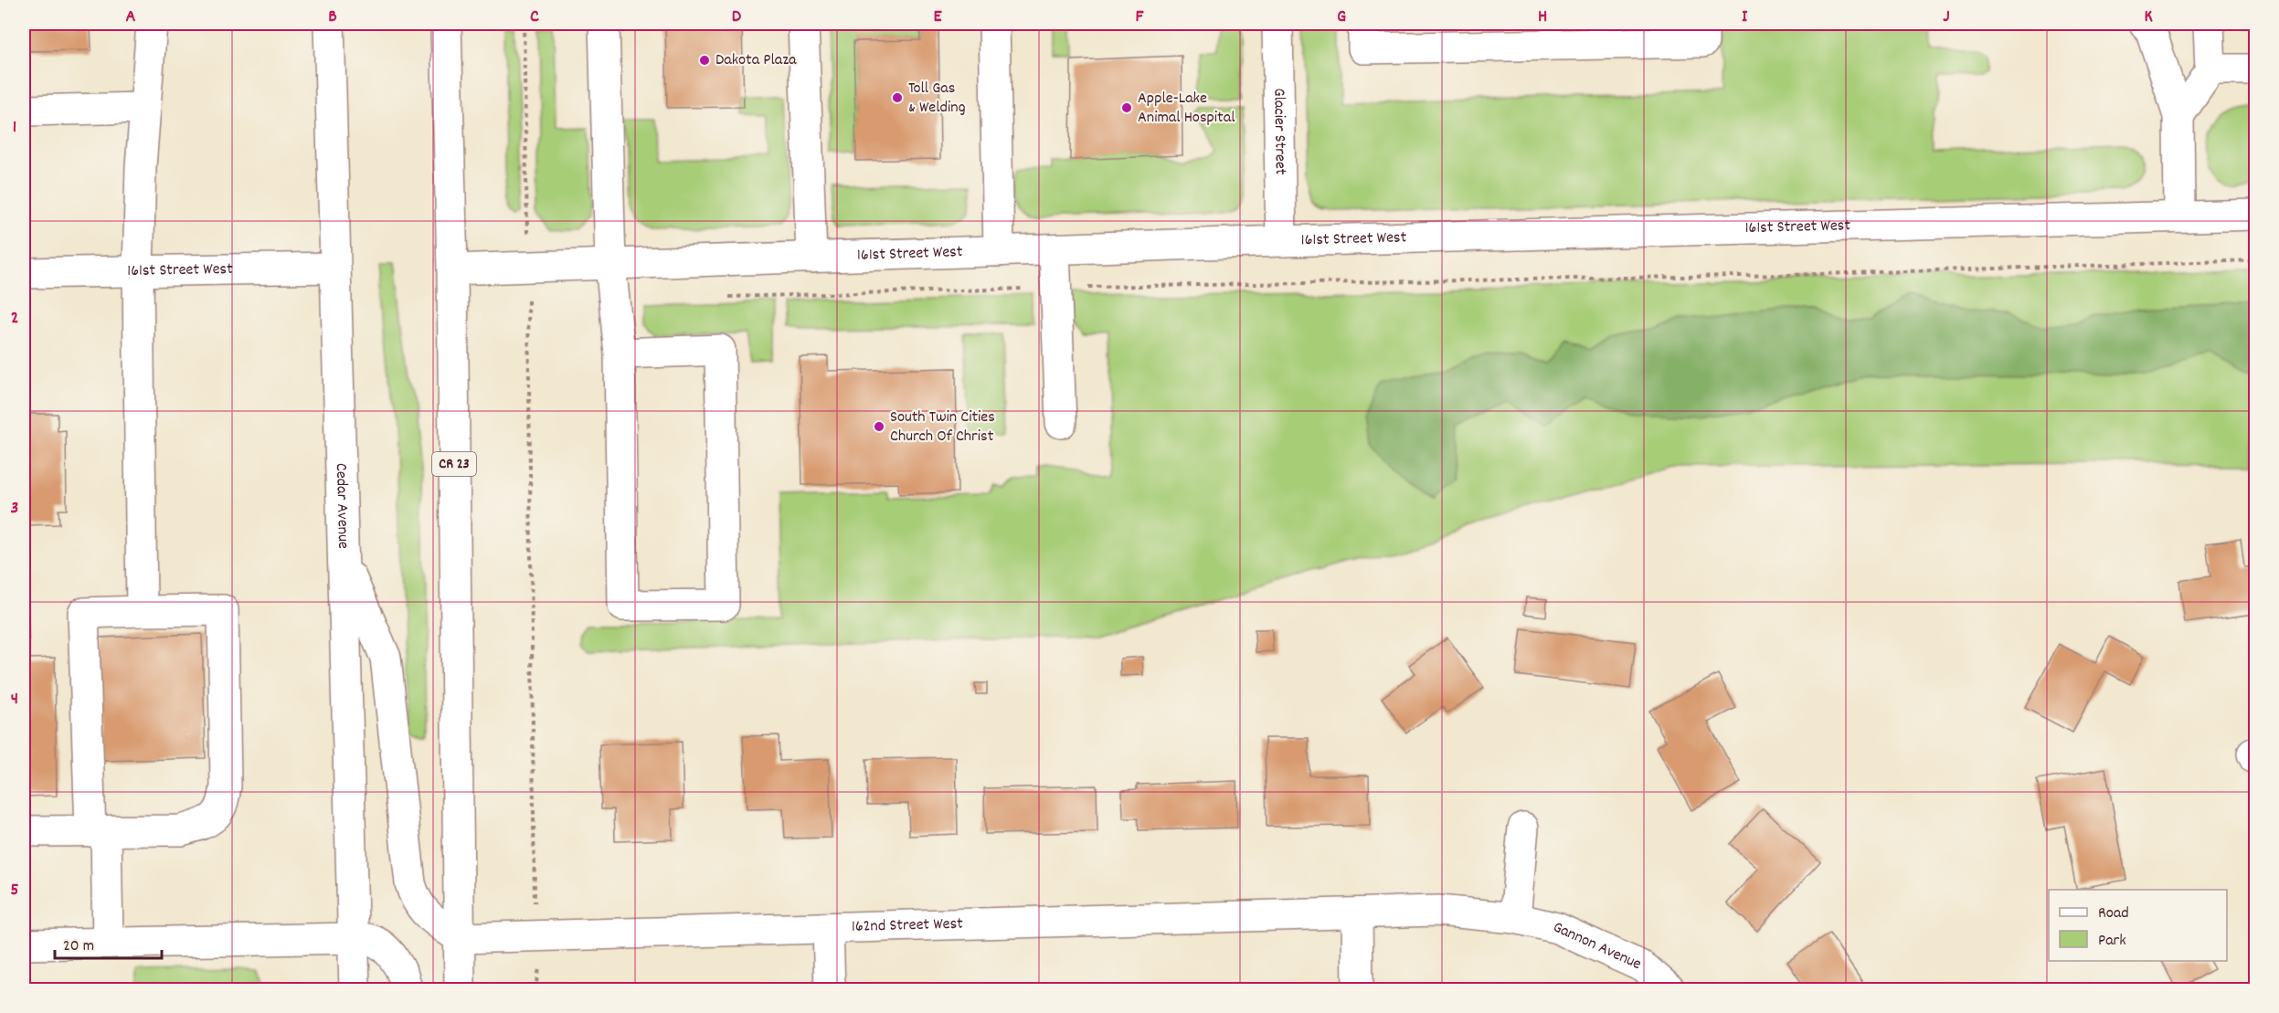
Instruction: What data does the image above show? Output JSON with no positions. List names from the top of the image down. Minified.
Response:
{"streets":{"street":["Glacier Street","161st Street West","CR 23","Cedar Avenue","162nd Street West","Gannon Avenue"]},"crossings":[["Glacier Street","161st Street West"],["161st Street West","CR 23"],["161st Street West","Cedar Avenue"],["CR 23","162nd Street West"],["162nd Street West","Gannon Avenue"]],"places":["Dakota Plaza","Toll Gas & Welding","Apple-Lake Animal Hospital","South Twin Cities Church Of Christ"],"legend":["Road","Park"],"scale_bar":"20 m","grid":{"columns":["A","B","C","D","E","F","G","H","I","J","K"],"rows":["1","2","3","4","5"]}}
